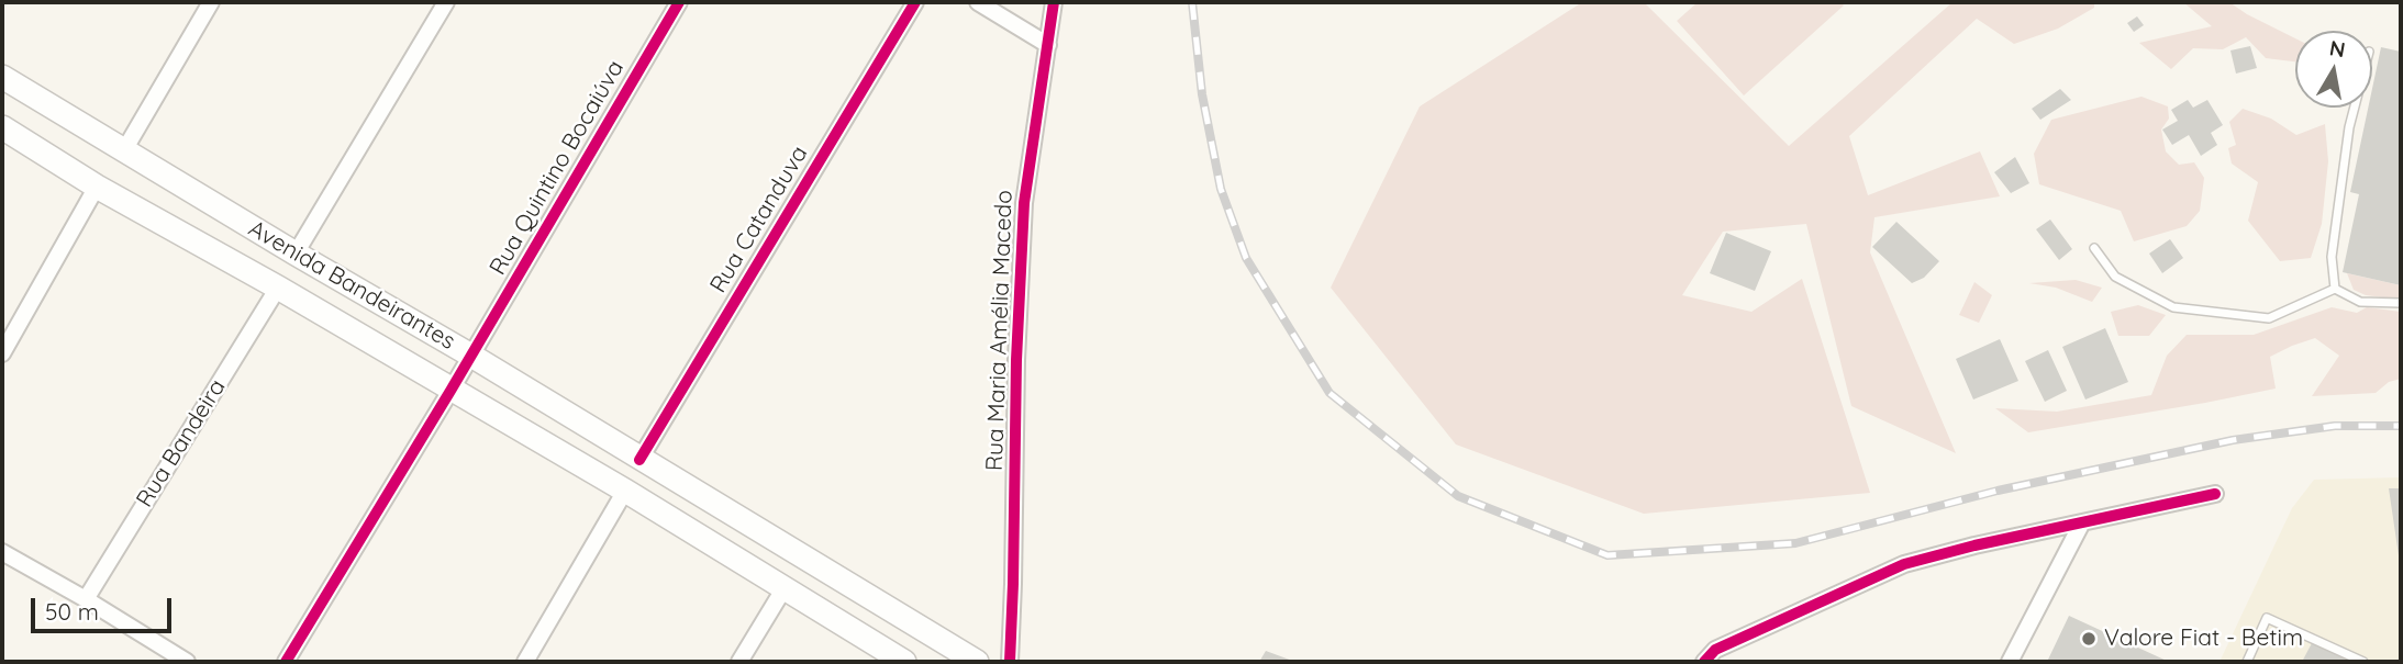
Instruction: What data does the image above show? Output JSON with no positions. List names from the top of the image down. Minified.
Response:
{"streets":{"main road":["Avenida Bandeirantes"],"street":["Rua Quintino Bocaiúva","Rua Catanduva","Rua Maria Amélia Macedo","Rua Bandeira"]},"crossings":[["Rua Quintino Bocaiúva","Avenida Bandeirantes"],["Rua Catanduva","Avenida Bandeirantes"],["Avenida Bandeirantes","Rua Bandeira"]],"places":["Valore Fiat - Betim"],"scale_bar":"50 m","north":"top"}
